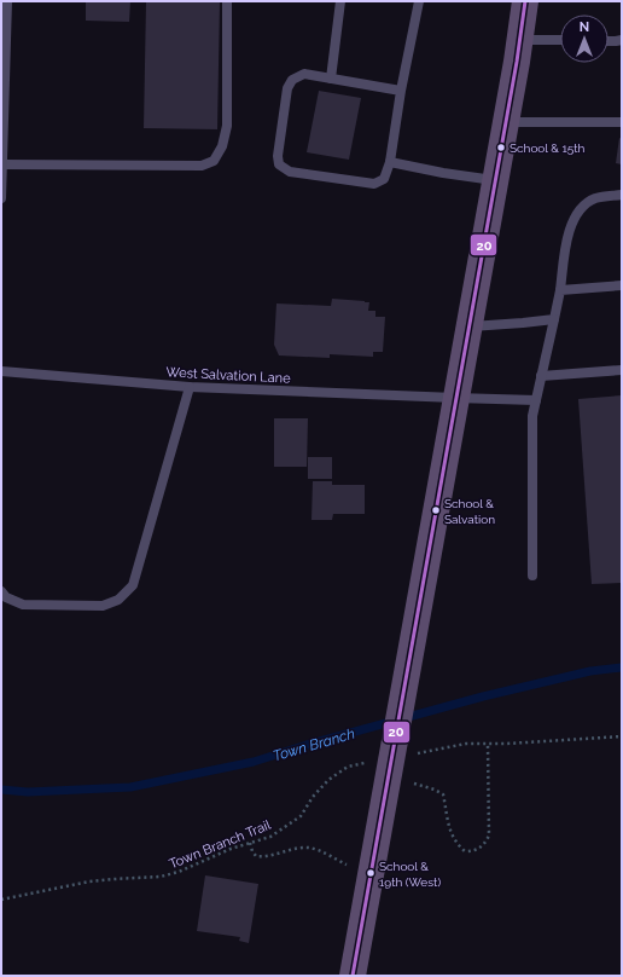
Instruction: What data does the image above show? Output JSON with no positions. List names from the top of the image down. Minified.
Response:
{"streets":{"lane":["West Salvation Lane"],"path":["Town Branch Trail"]},"water":["Town Branch"],"places":["School & 15th","School & Salvation","School & 19th (West)"],"lines":["transit line 20"],"north":"top"}
